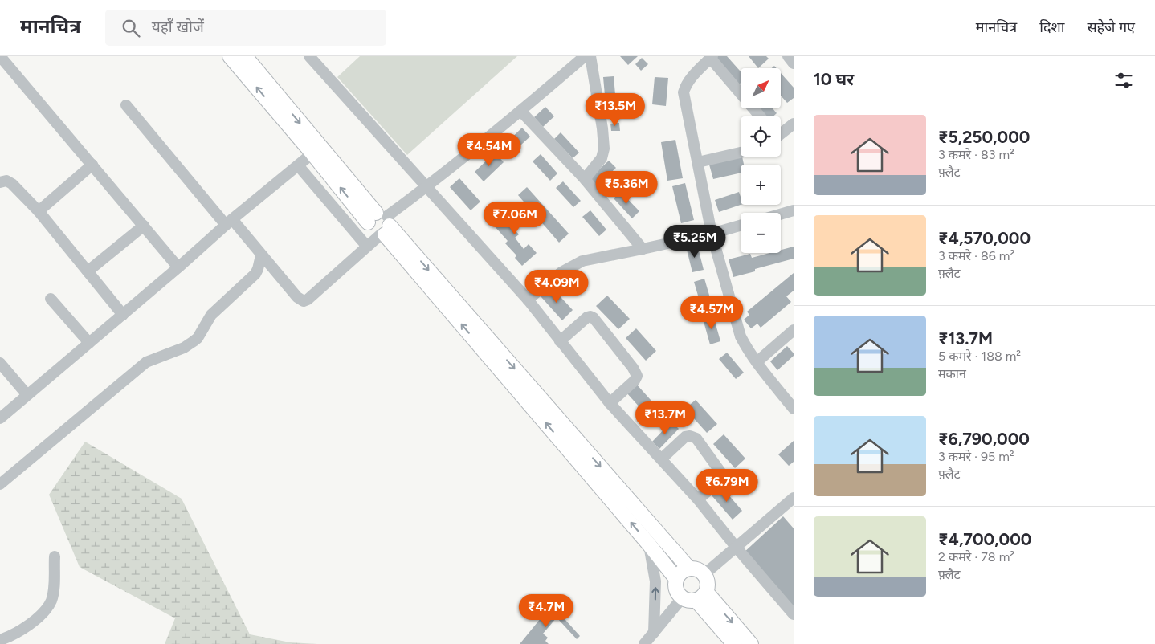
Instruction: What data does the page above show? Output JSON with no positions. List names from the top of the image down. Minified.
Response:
{"north":"top right","page":{"header":"मानचित्र","search":"यहाँ खोजें","nav":["मानचित्र","दिशा","सहेजे गए"],"heading":"10 घर","map_buttons":["+","−"],"price":["₹13.5M","₹4.54M","₹5.36M","₹7.06M","₹5.25M","₹4.09M","₹4.57M","₹13.7M","₹6.79M","₹4.7M"],"list":[{"name":"₹5,250,000","note":"3 कमरे · 83 m² · फ़्लैट"},{"name":"₹4,570,000","note":"3 कमरे · 86 m² · फ़्लैट"},{"name":"₹13.7M","note":"5 कमरे · 188 m² · मकान"},{"name":"₹6,790,000","note":"3 कमरे · 95 m² · फ़्लैट"},{"name":"₹4,700,000","note":"2 कमरे · 78 m² · फ़्लैट"}]}}
